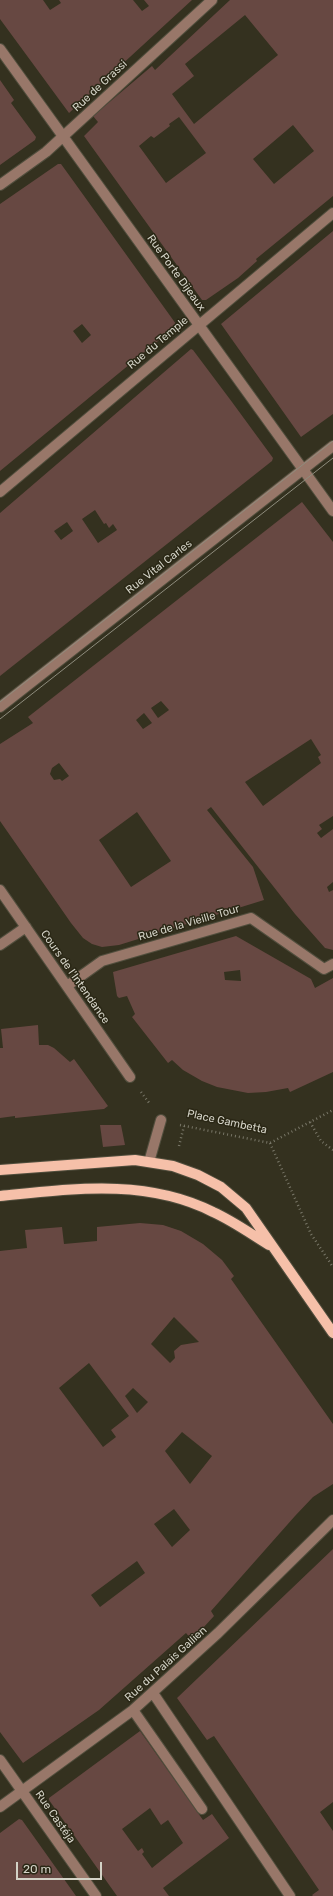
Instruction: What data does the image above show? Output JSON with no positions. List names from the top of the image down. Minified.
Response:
{"streets":{"street":["Rue de Grassi","Rue Porte Dijeaux","Rue du Temple","Rue Vital Carles","Rue de la Vieille Tour","Cours de l'Intendance","Rue du Palais Gallien","Rue Castéja"],"path":["Place Gambetta"]},"crossings":[["Rue de Grassi","Rue Porte Dijeaux"],["Rue Porte Dijeaux","Rue du Temple"],["Rue Porte Dijeaux","Rue Vital Carles"],["Rue de la Vieille Tour","Cours de l'Intendance"],["Rue du Palais Gallien","Rue Castéja"]],"scale_bar":"20 m"}
